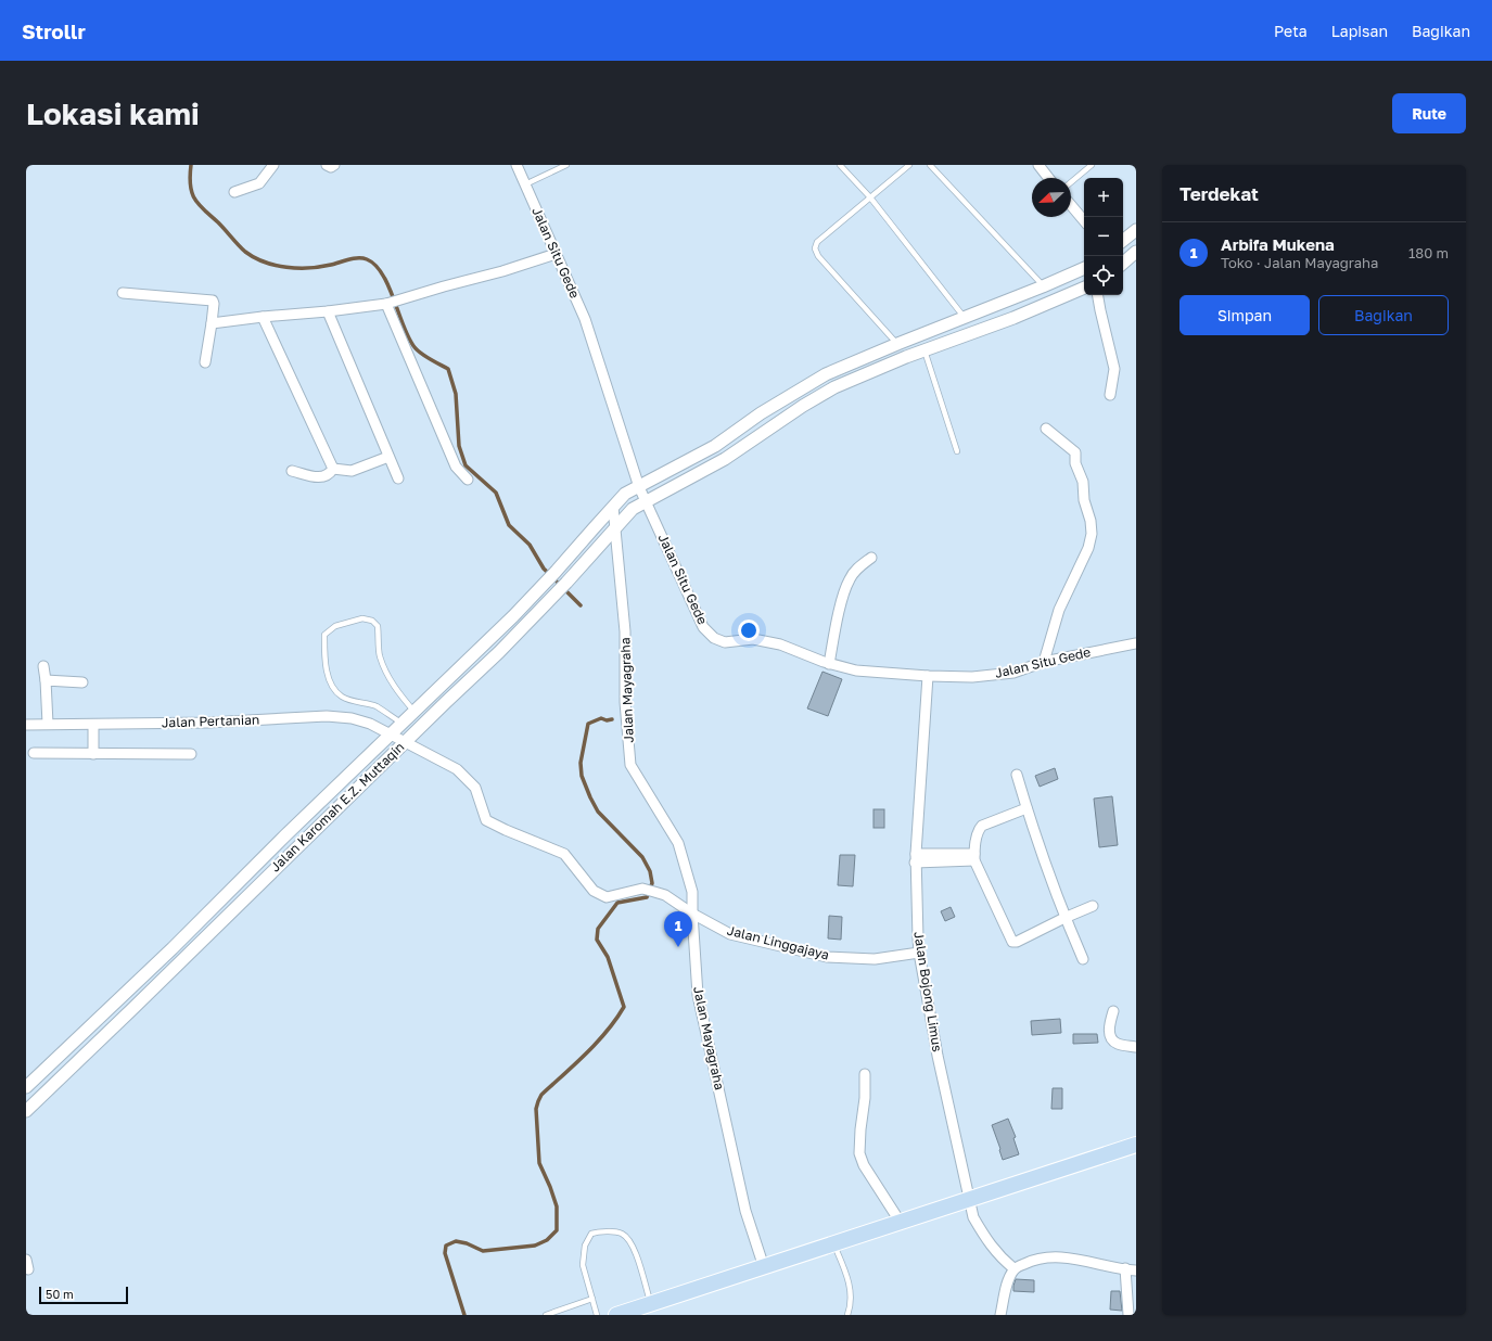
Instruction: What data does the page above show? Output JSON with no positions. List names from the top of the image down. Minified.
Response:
{"streets":{"street":["Jalan Situ Gede","Jalan Mayagraha","Jalan Pertanian","Jalan Karomah E.Z. Muttaqin","Jalan Linggajaya","Jalan Bojong Limus"]},"crossings":[["Jalan Situ Gede","Jalan Karomah E.Z. Muttaqin"],["Jalan Situ Gede","Jalan Bojong Limus"],["Jalan Mayagraha","Jalan Karomah E.Z. Muttaqin"],["Jalan Mayagraha","Jalan Linggajaya"],["Jalan Pertanian","Jalan Karomah E.Z. Muttaqin"],["Jalan Pertanian","Jalan Linggajaya"],["Jalan Linggajaya","Jalan Bojong Limus"]],"scale_bar":"50 m","north":"bottom left","page":{"header":"Strollr","nav":["Peta","Lapisan","Bagikan"],"buttons":["Rute",["Simpan","Bagikan"]],"title":"Lokasi kami","heading":"Terdekat","map_buttons":["+","−"],"list":[{"mark":"1","name":"Arbifa Mukena","note":"Toko · Jalan Mayagraha","value":"180 m"}],"pins":"1","scale":"50 m"}}
